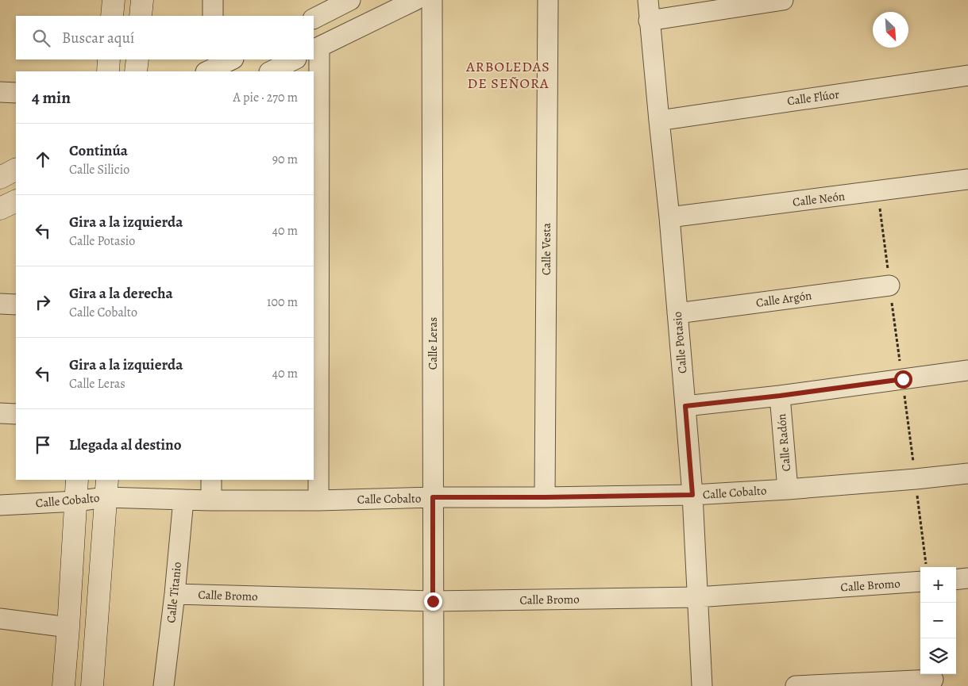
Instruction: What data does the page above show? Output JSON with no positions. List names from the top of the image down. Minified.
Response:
{"streets":{"street":["Calle Flúor","Calle Neón","Calle Vesta","Calle Argón","Calle Potasio","Calle Leras","Calle Radón","Calle Cobalto","Calle Bromo","Calle Titanio"]},"crossings":[["Calle Flúor","Calle Potasio"],["Calle Neón","Calle Potasio"],["Calle Vesta","Calle Cobalto"],["Calle Argón","Calle Potasio"],["Calle Potasio","Calle Cobalto"],["Calle Potasio","Calle Bromo"],["Calle Leras","Calle Cobalto"],["Calle Leras","Calle Bromo"],["Calle Radón","Calle Cobalto"],["Calle Cobalto","Calle Titanio"],["Calle Bromo","Calle Titanio"]],"districts":["ARBOLEDAS DE SEÑORA"],"north":"bottom right","page":{"search":"Buscar aquí","heading":["4 min","A pie · 270 m"],"list":[["Continúa","Calle Silicio","90 m"],["Gira a la izquierda","Calle Potasio","40 m"],["Gira a la derecha","Calle Cobalto","100 m"],["Gira a la izquierda","Calle Leras","40 m"],"Llegada al destino"],"map_buttons":["+","−"]}}
